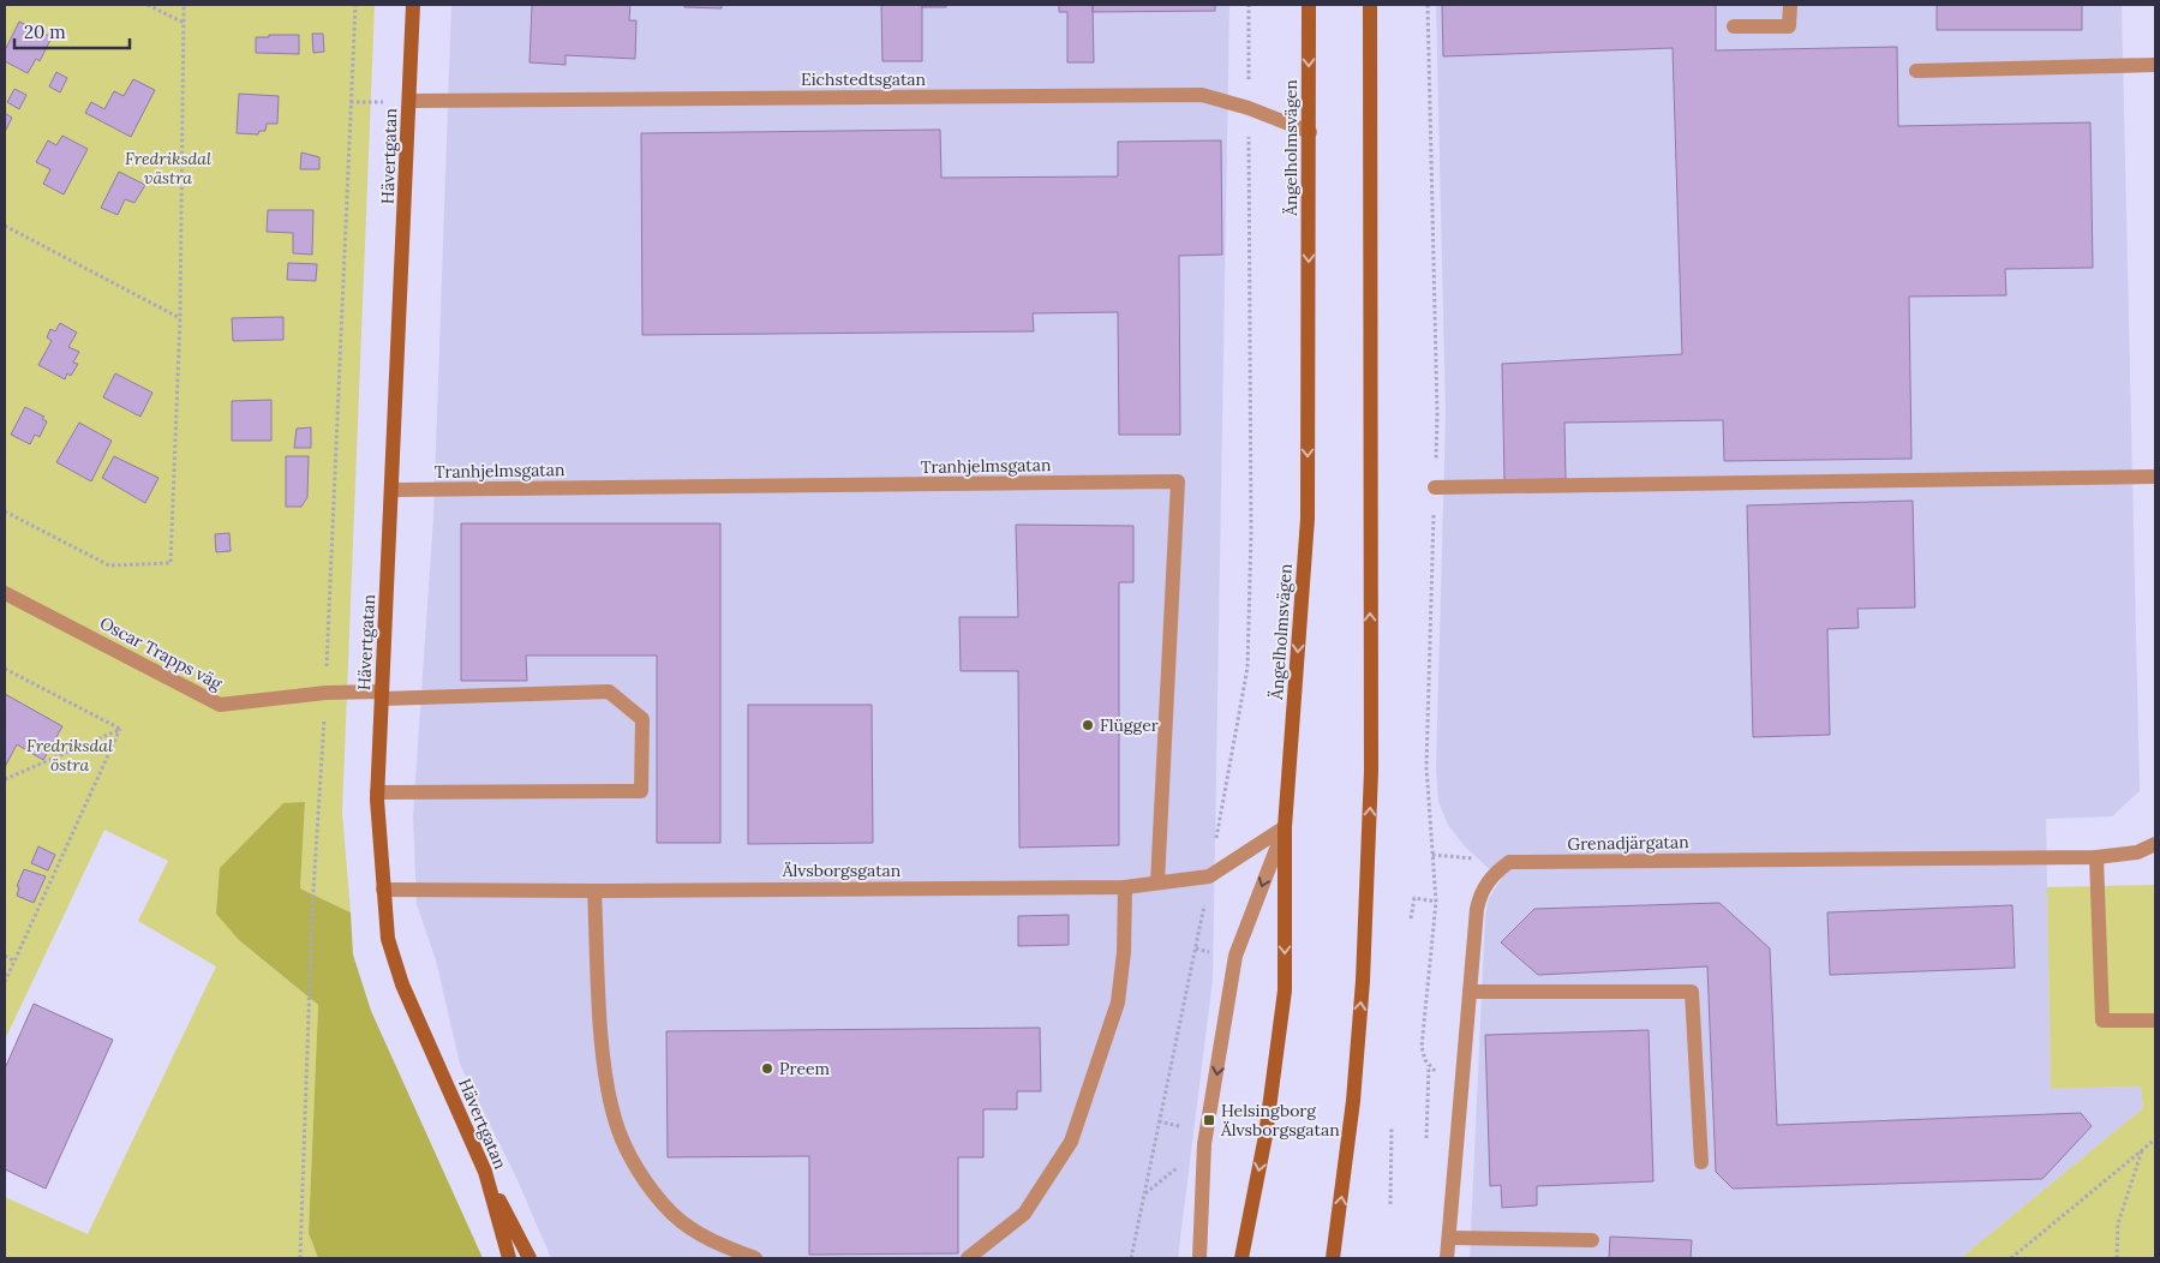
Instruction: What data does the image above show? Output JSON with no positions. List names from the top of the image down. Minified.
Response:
{"streets":{"main road":["Ängelholmsvägen","Hävertgatan"],"street":["Eichstedtsgatan","Tranhjelmsgatan","Oscar Trapps väg","Grenadjärgatan","Älvsborgsgatan"]},"crossings":[["Eichstedtsgatan","Ängelholmsvägen"],["Eichstedtsgatan","Hävertgatan"],["Ängelholmsvägen","Älvsborgsgatan"],["Hävertgatan","Tranhjelmsgatan"],["Hävertgatan","Oscar Trapps väg"],["Hävertgatan","Älvsborgsgatan"],["Tranhjelmsgatan","Älvsborgsgatan"]],"parks":["Fredriksdal västra","Fredriksdal östra"],"places":{"other":["Flügger","Preem"],"transit":["Helsingborg Älvsborgsgatan"]},"scale_bar":"20 m"}
